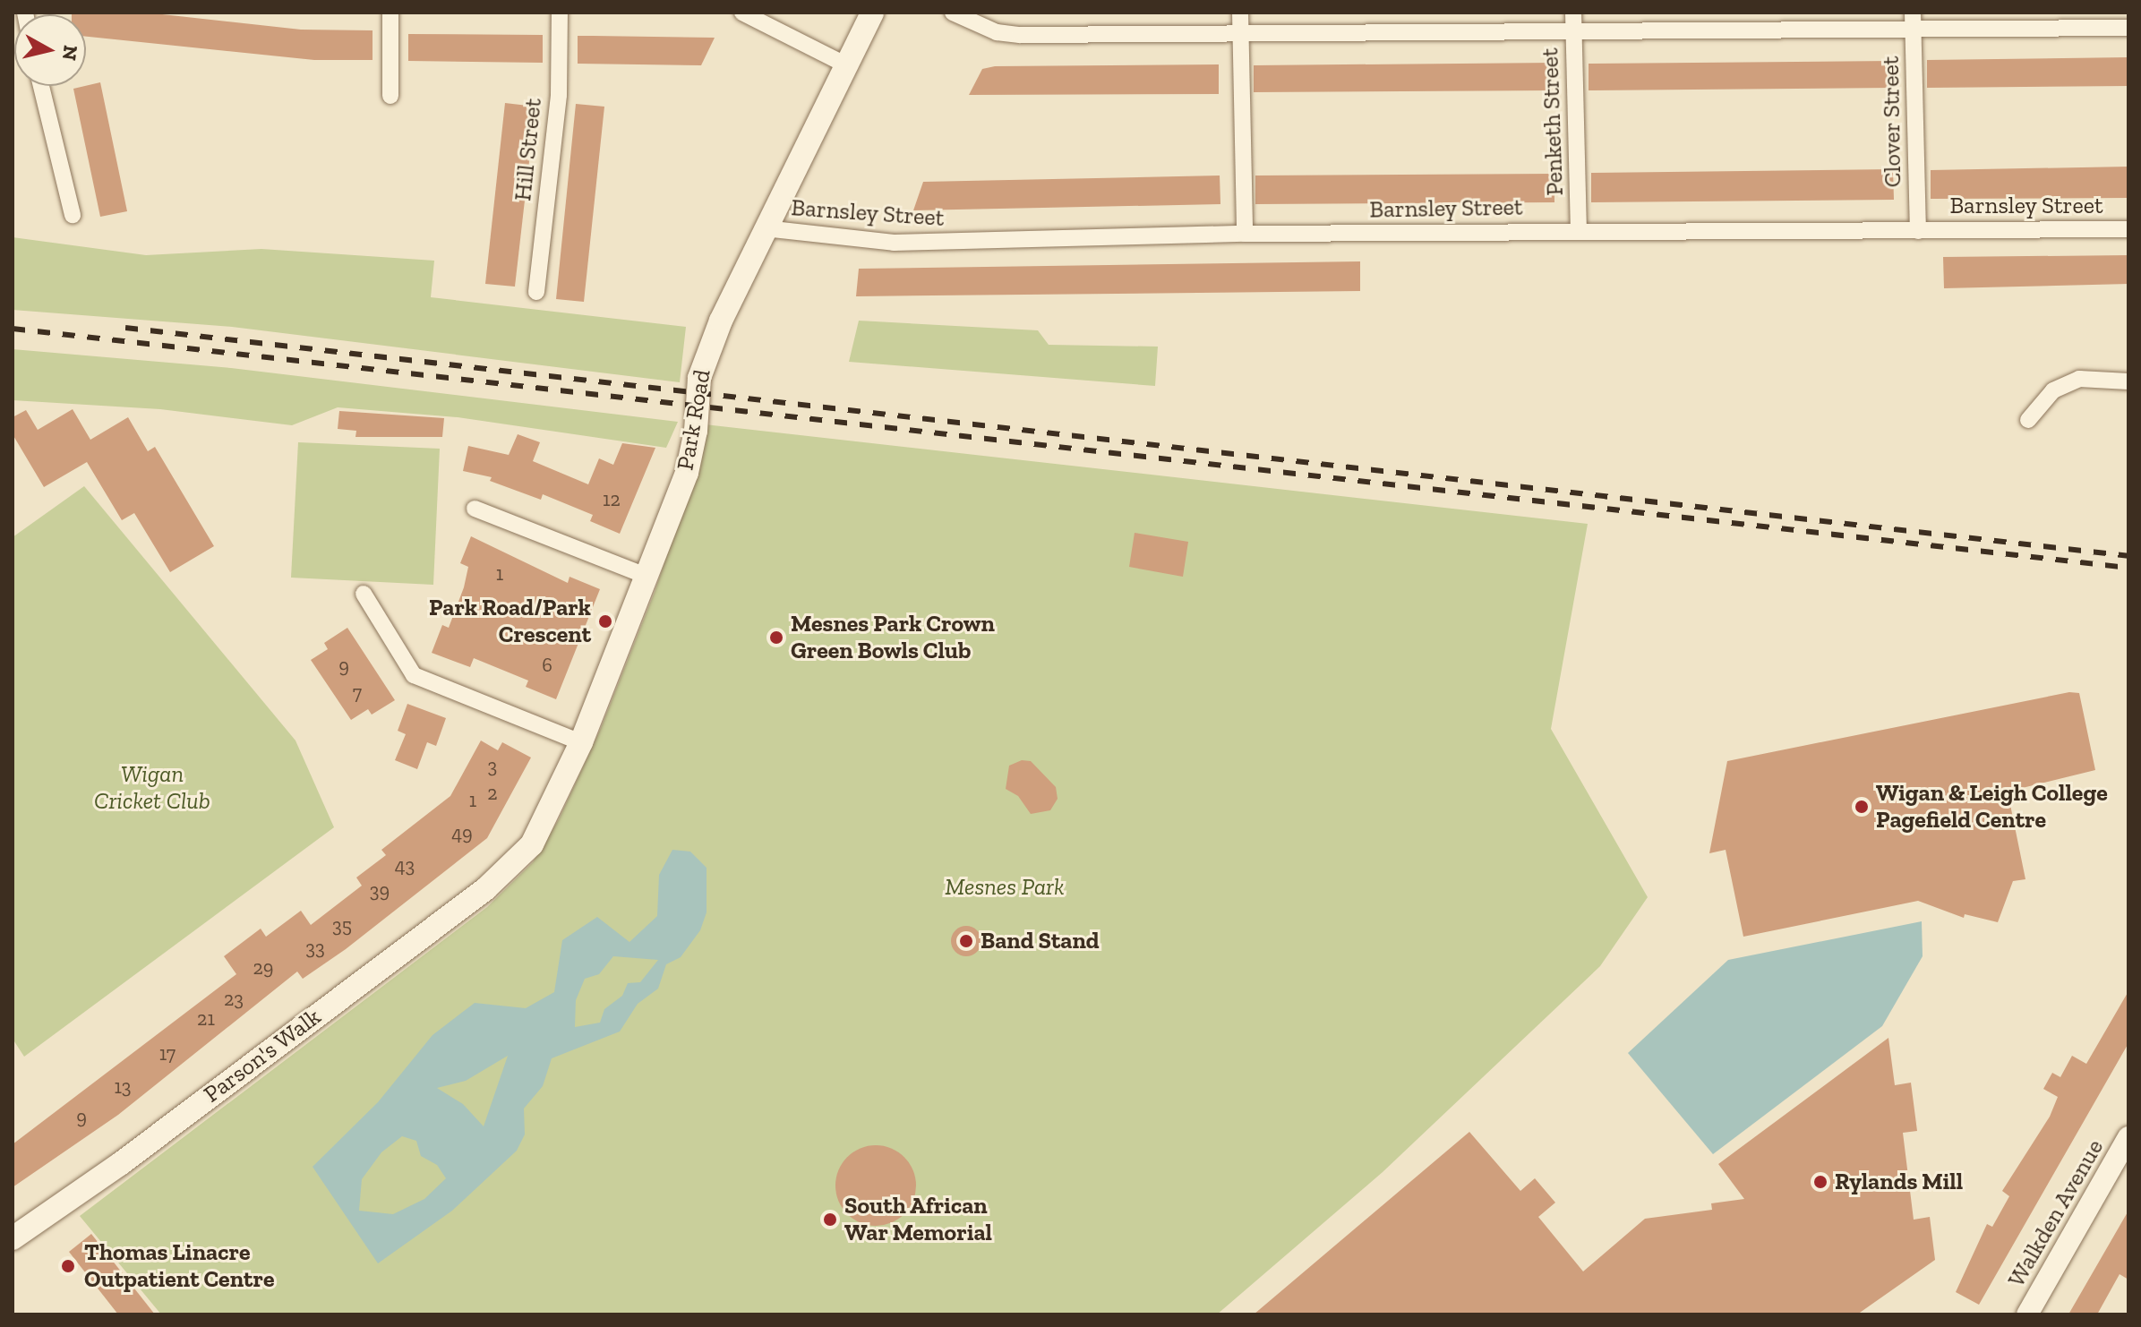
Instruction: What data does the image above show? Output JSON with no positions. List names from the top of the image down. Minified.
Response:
{"streets":{"main road":["Park Road","Parson's Walk"],"street":["Penketh Street","Clover Street","Hill Street","Barnsley Street","Walkden Avenue"]},"crossings":[["Penketh Street","Barnsley Street"],["Clover Street","Barnsley Street"],["Barnsley Street","Park Road"],["Park Road","Parson's Walk"]],"parks":["Wigan Cricket Club","Mesnes Park"],"places":["Park Road/Park Crescent","Mesnes Park Crown Green Bowls Club","Wigan & Leigh College Pagefield Centre","Band Stand","Rylands Mill","South African War Memorial","Thomas Linacre Outpatient Centre"],"house_numbers":["12","1","6","9","7","3","2","1","49","43","39","35","33","29","23","21","17","13","9"],"north":"right"}
